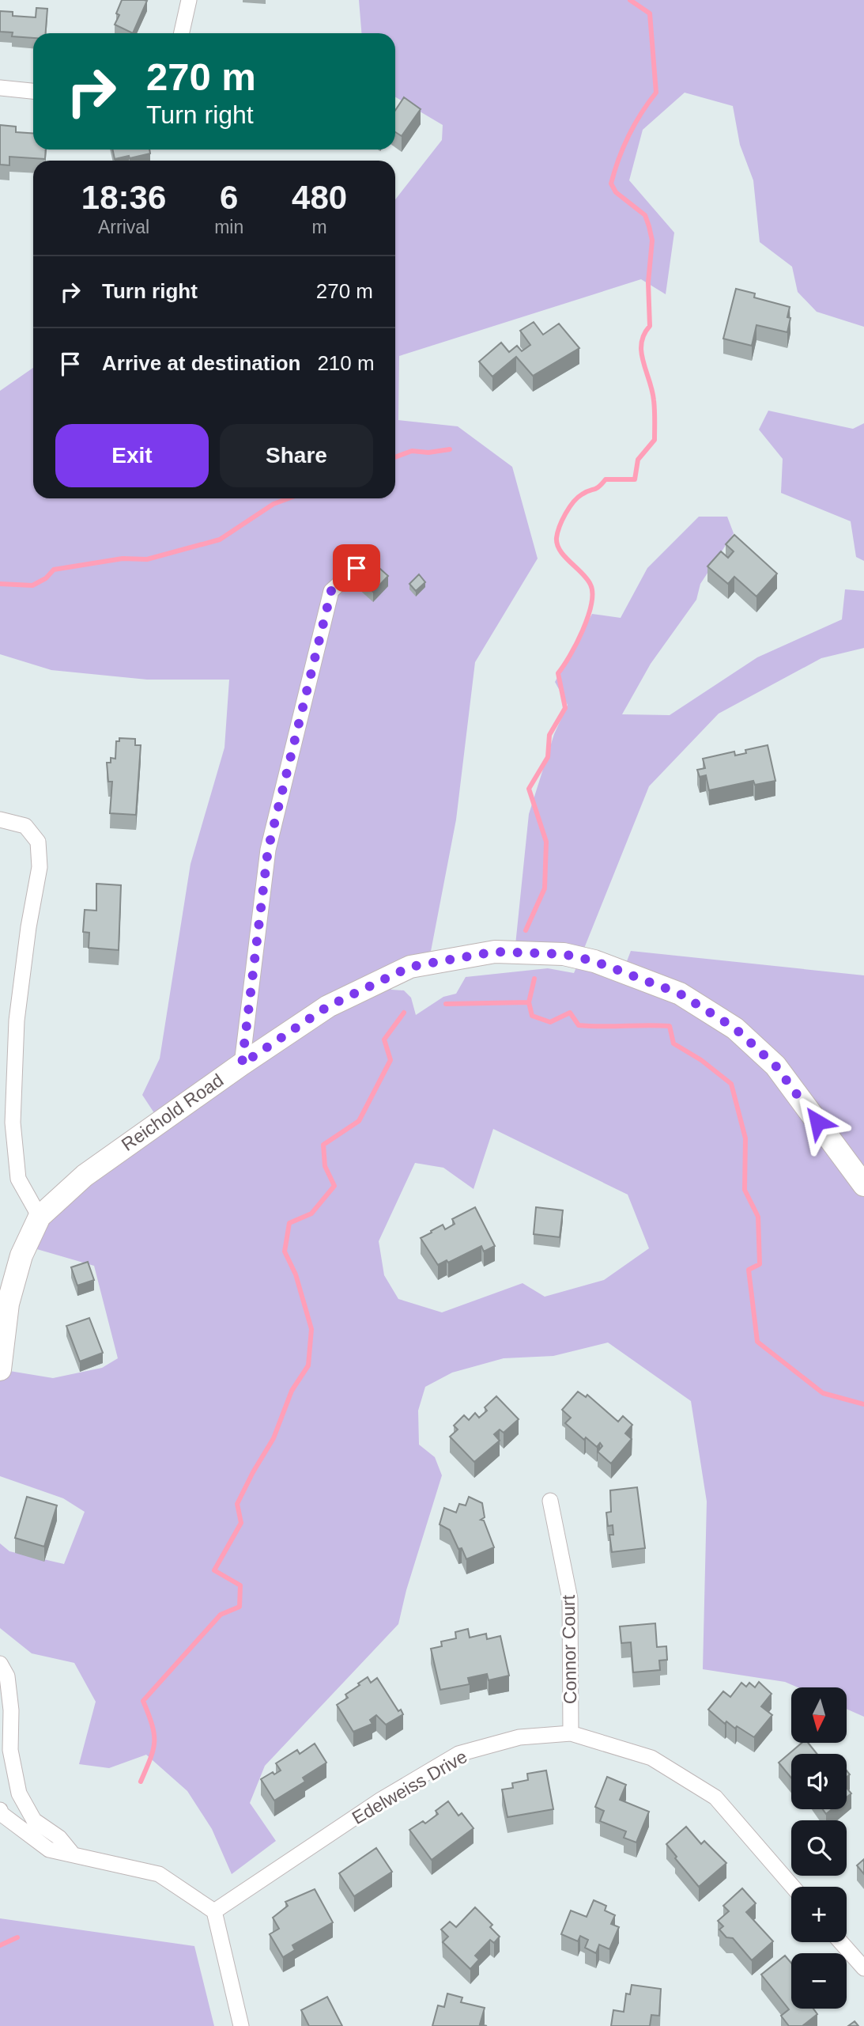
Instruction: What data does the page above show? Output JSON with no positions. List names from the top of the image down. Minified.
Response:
{"streets":{"street":["Reichold Road","Connor Court","Edelweiss Drive"]},"crossings":[["Connor Court","Edelweiss Drive"]],"north":"bottom","page":{"turn":["270 m","Turn right"],"eta":["18:36","Arrival","6","min","480","m"],"list":[{"name":"Turn right","value":"270 m"},{"name":"Arrive at destination","value":"210 m"}],"buttons":["Exit","Share"],"map_buttons":["+","−"]}}
